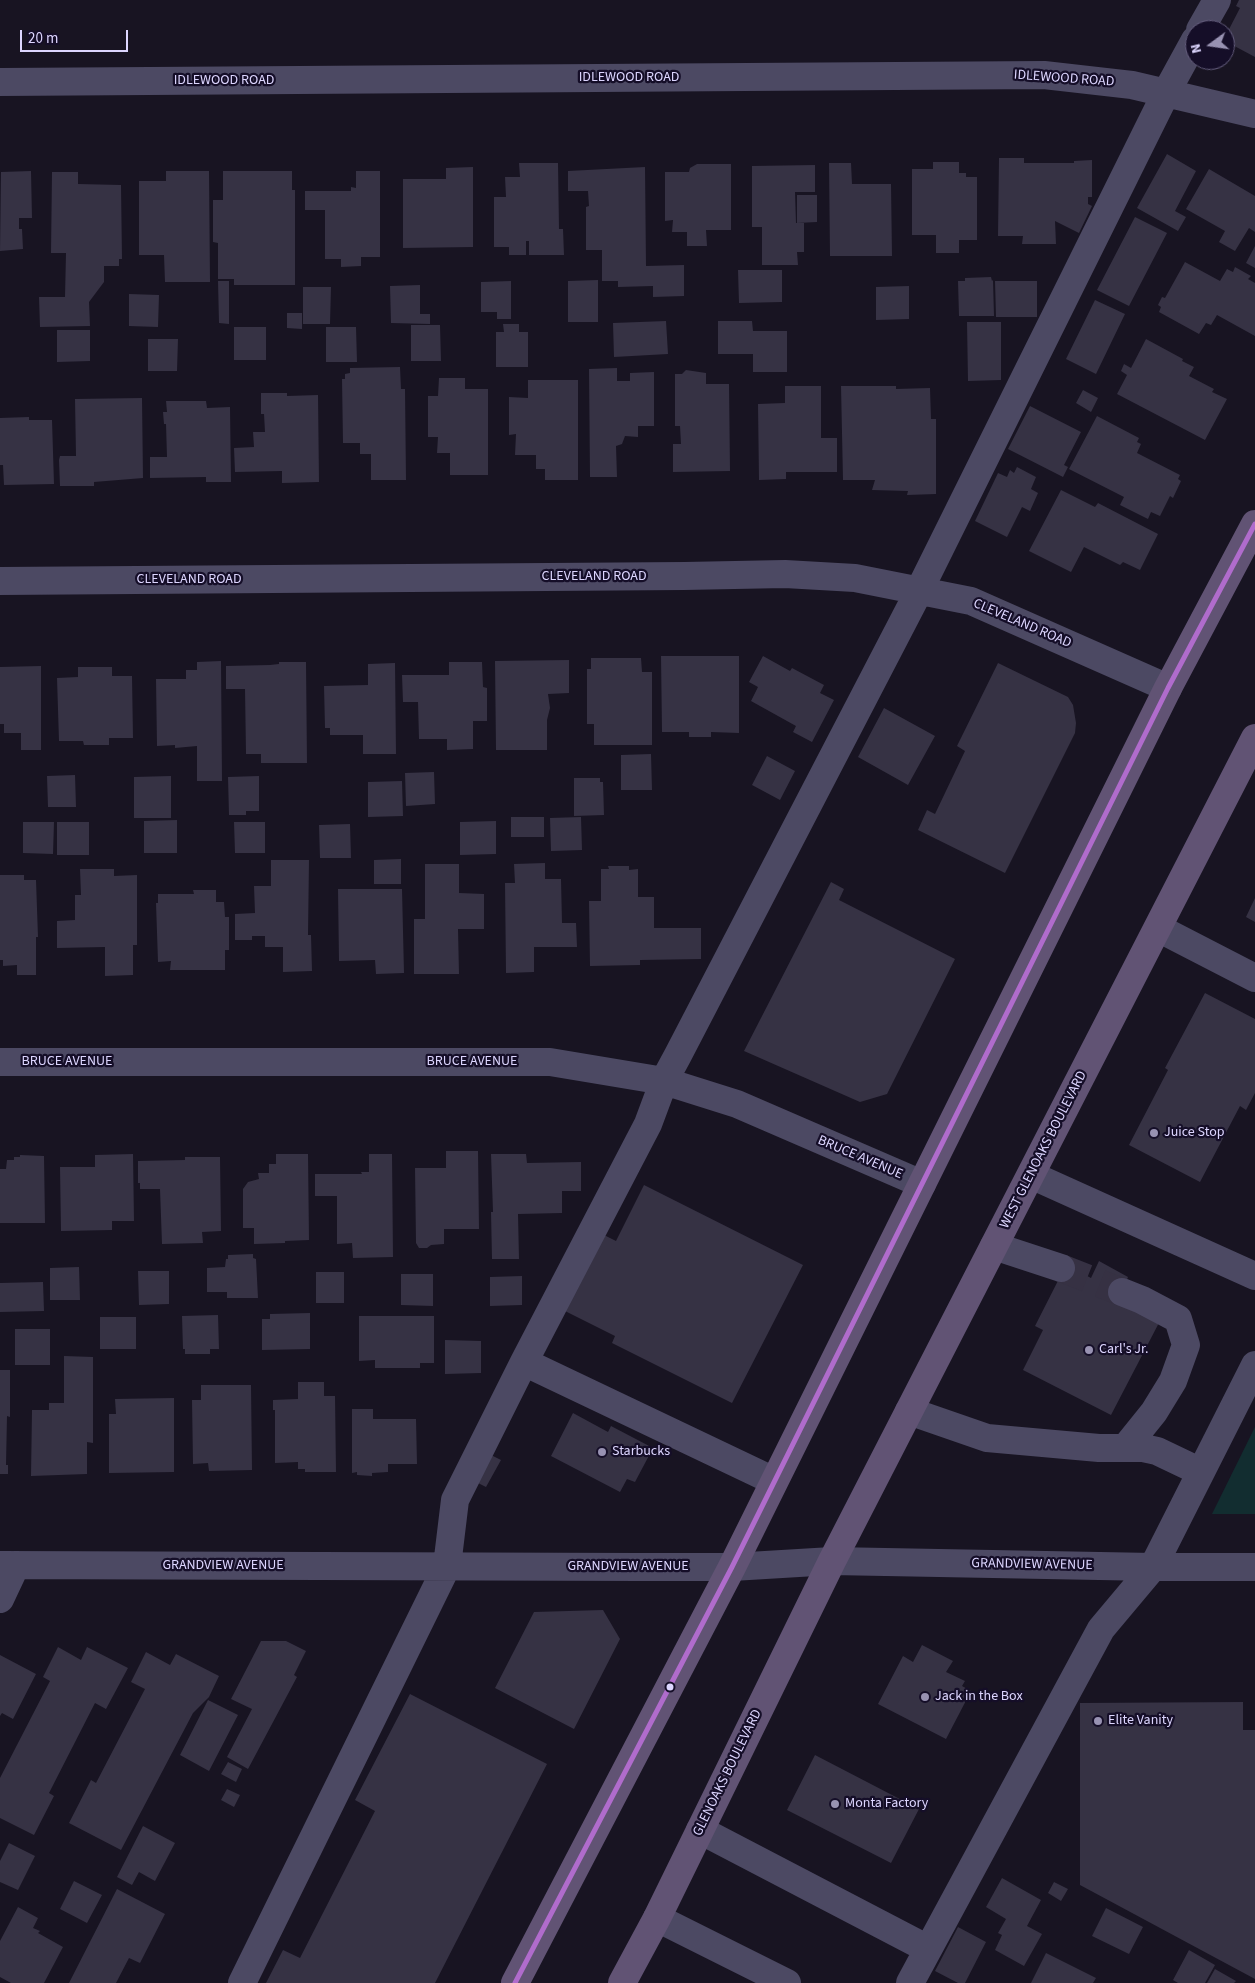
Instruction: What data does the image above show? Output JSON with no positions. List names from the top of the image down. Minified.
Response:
{"streets":{"main road":["WEST GLENOAKS BOULEVARD","GLENOAKS BOULEVARD"],"street":["IDLEWOOD ROAD","CLEVELAND ROAD","BRUCE AVENUE","GRANDVIEW AVENUE"]},"crossings":[["WEST GLENOAKS BOULEVARD","GRANDVIEW AVENUE"],["WEST GLENOAKS BOULEVARD","GLENOAKS BOULEVARD"],["GRANDVIEW AVENUE","GLENOAKS BOULEVARD"]],"places":["Juice Stop","Carl's Jr.","Starbucks","Jack in the Box","Elite Vanity","Monta Factory"],"scale_bar":"20 m","north":"left"}
